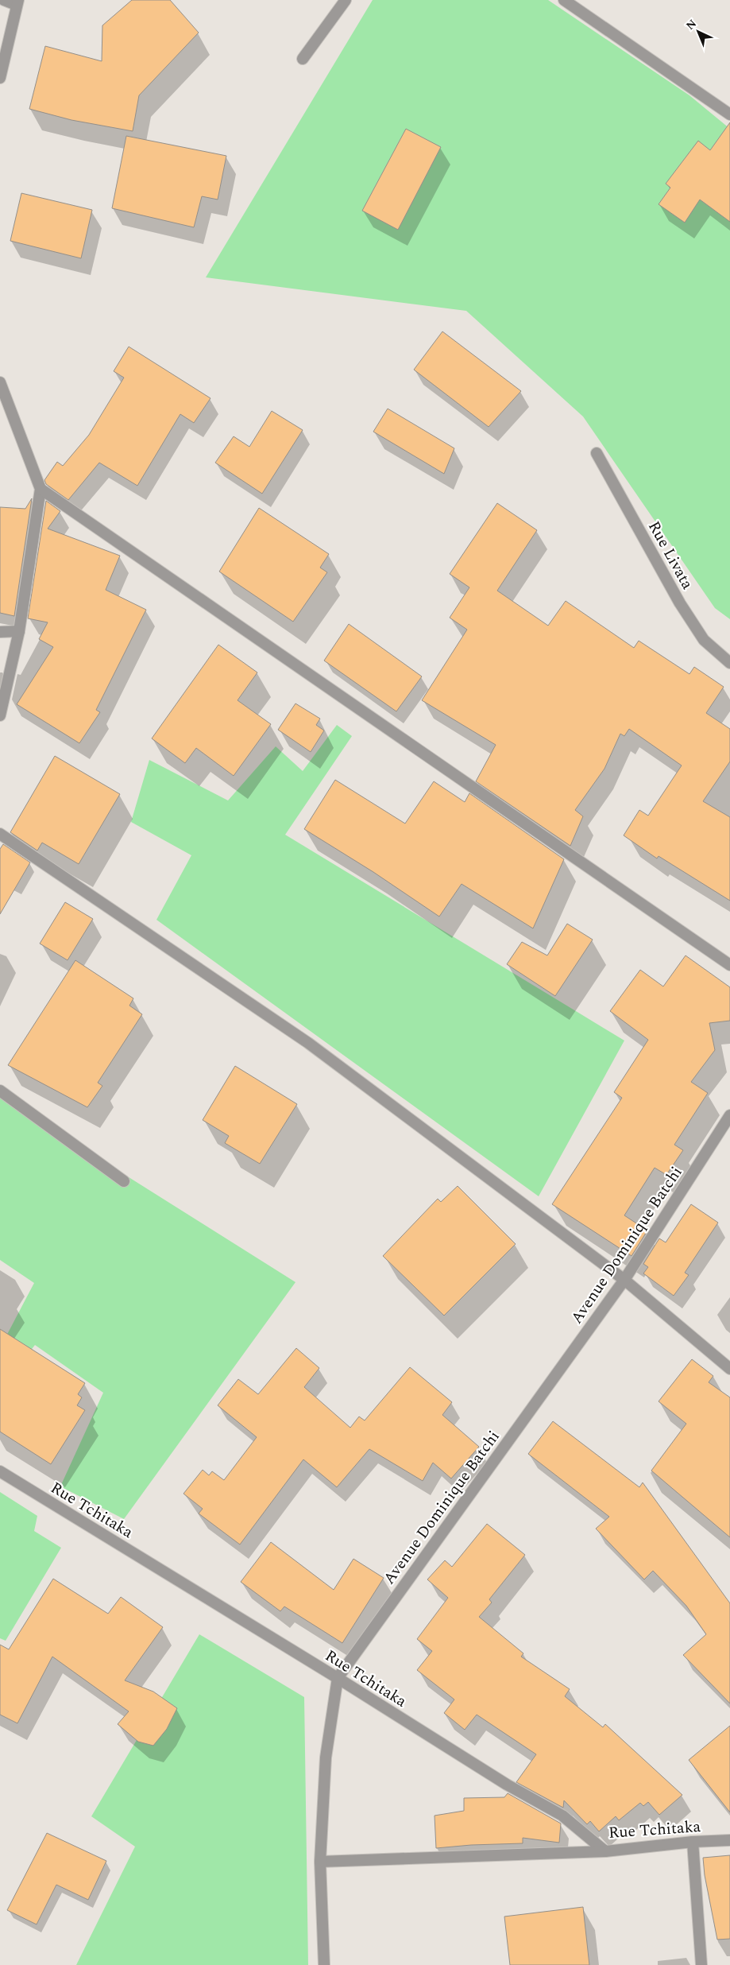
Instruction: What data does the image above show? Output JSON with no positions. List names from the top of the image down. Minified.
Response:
{"streets":{"street":["Rue Livata","Avenue Dominique Batchi","Rue Tchitaka"]},"crossings":[["Avenue Dominique Batchi","Rue Tchitaka"]],"north":"top left"}
